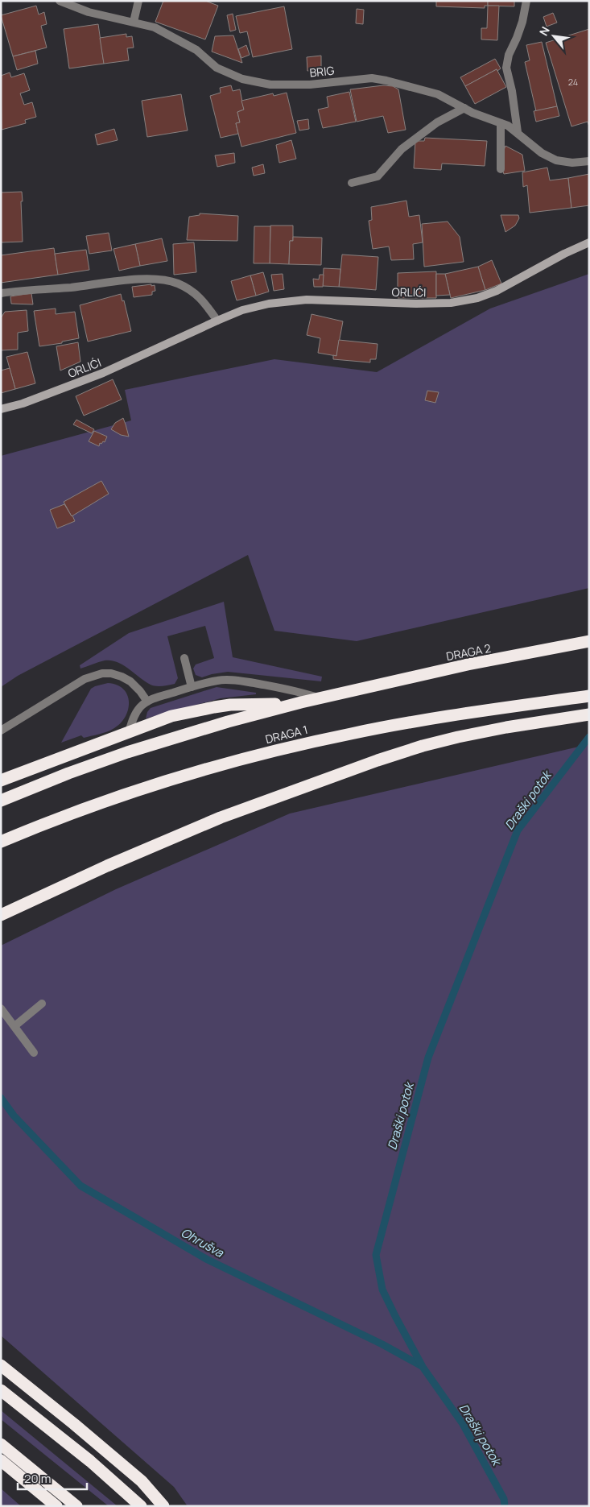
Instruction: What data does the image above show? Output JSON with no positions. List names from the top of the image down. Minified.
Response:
{"streets":{"highway":["DRAGA 2","DRAGA 1"],"street":["BRIG","ORLIĆI"]},"water":["Draški potok","Ohrušva"],"house_numbers":["24"],"scale_bar":"20 m","north":"top left"}
